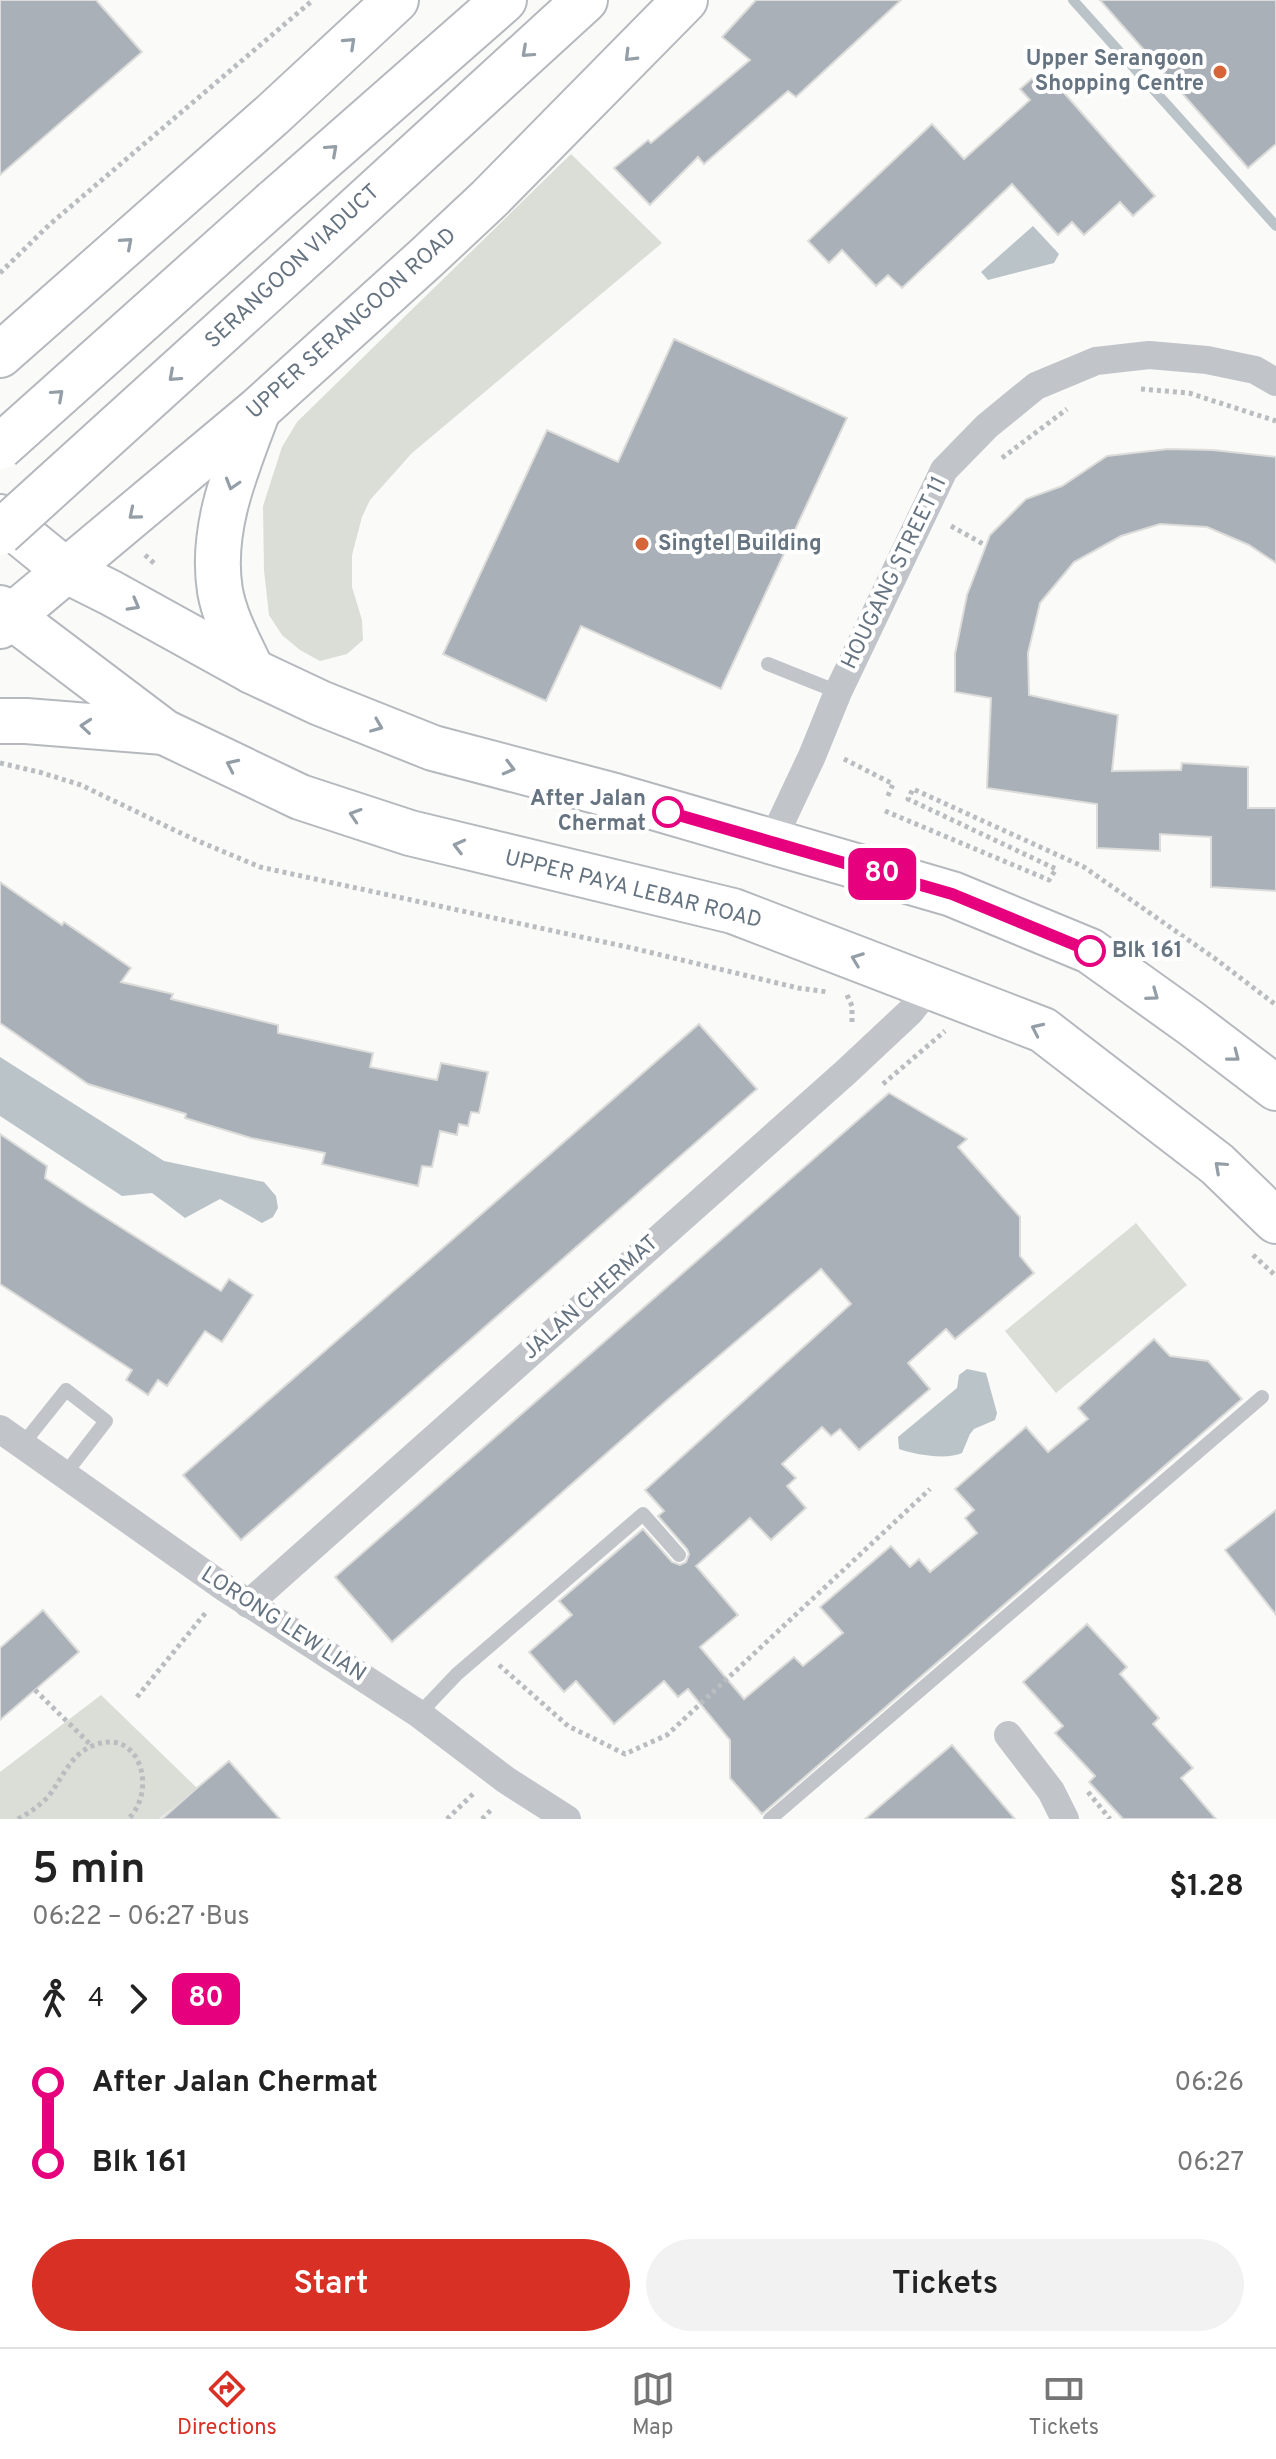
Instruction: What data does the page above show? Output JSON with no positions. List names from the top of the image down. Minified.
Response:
{"streets":{"main road":["SERANGOON VIADUCT","UPPER SERANGOON ROAD","UPPER PAYA LEBAR ROAD"],"street":["HOUGANG STREET 11","JALAN CHERMAT","LORONG LEW LIAN"]},"crossings":[["UPPER SERANGOON ROAD","UPPER PAYA LEBAR ROAD"],["UPPER PAYA LEBAR ROAD","JALAN CHERMAT"],["JALAN CHERMAT","LORONG LEW LIAN"]],"places":["Upper Serangoon Shopping Centre","Singtel Building","After Jalan Chermat","Blk 161"],"lines":["bus line 80"],"page":{"on_map":"80","heading":["5 min","06:22 – 06:27 · Bus","$1.28"],"legs":["4","80"],"list":[{"name":"After Jalan Chermat","value":"06:26"},{"name":"Blk 161","value":"06:27"}],"buttons":["Start","Tickets"],"tabs":["Directions","Map","Tickets"]}}
